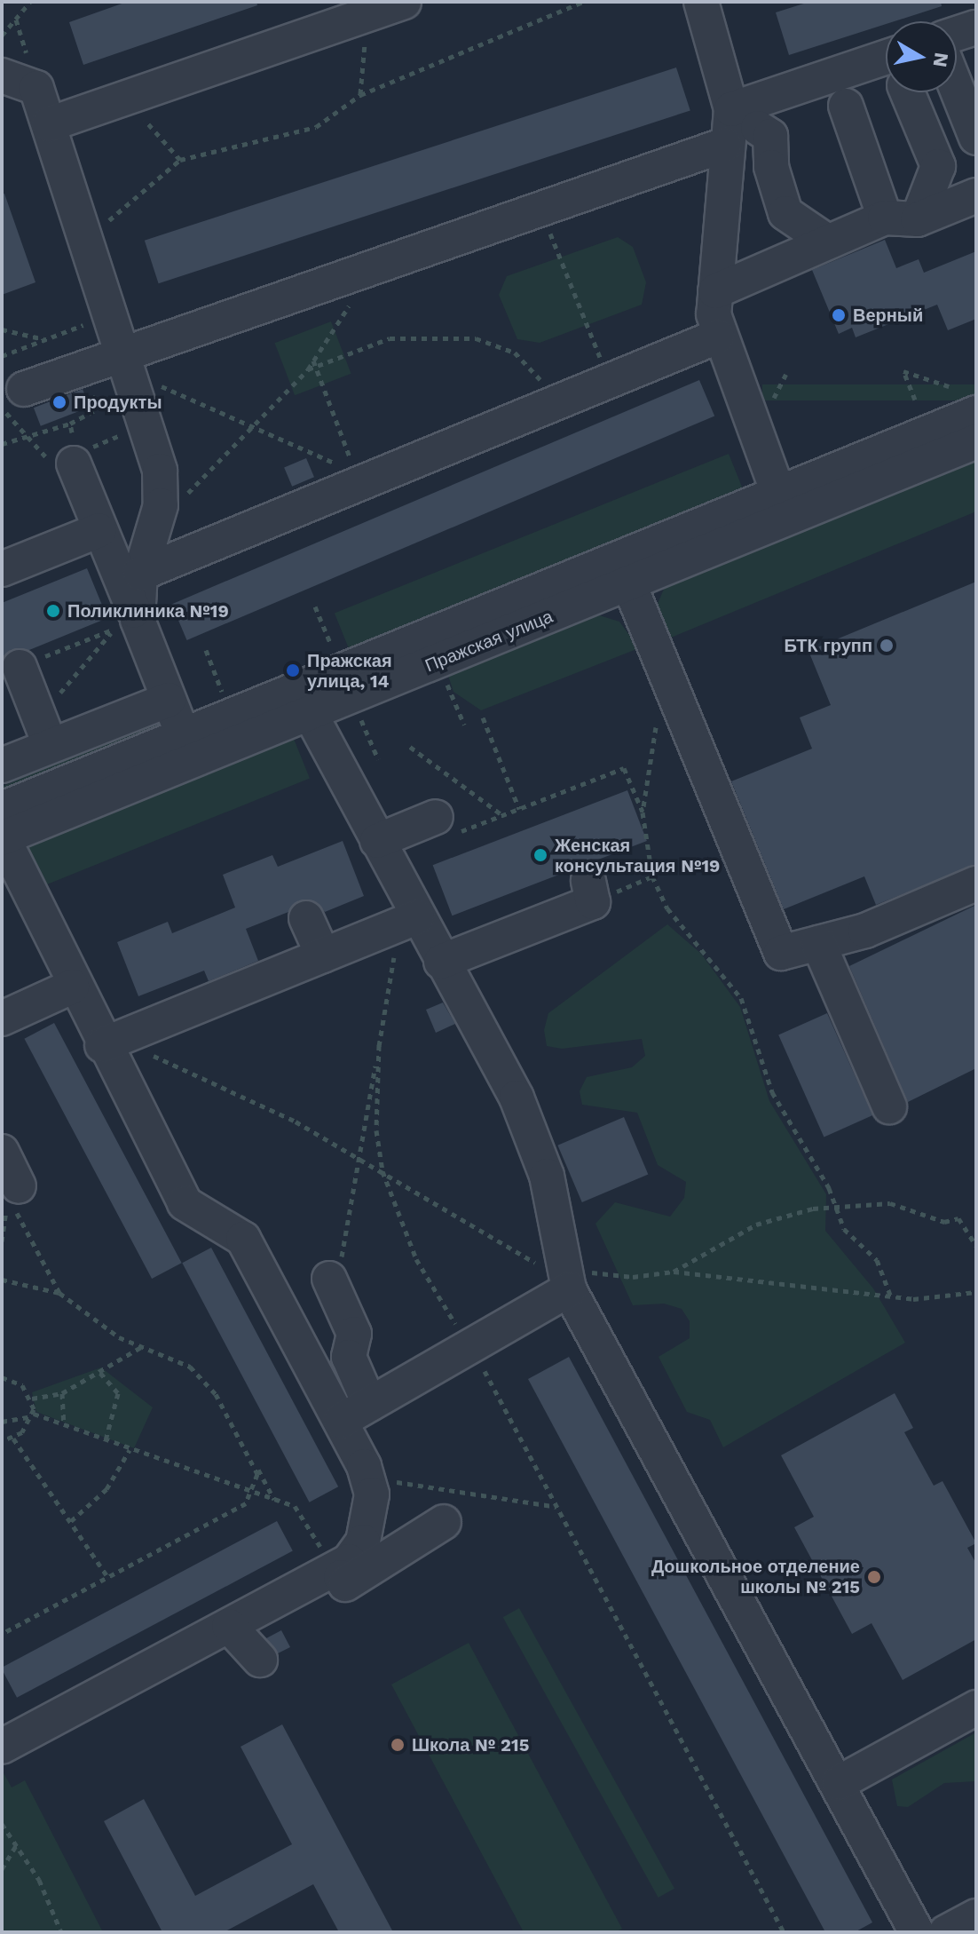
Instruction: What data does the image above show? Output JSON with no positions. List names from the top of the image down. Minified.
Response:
{"streets":{"street":["Пражская улица"]},"places":["Верный","Продукты","Поликлиника №19","БТК групп","Пражская улица, 14","Женская консультация №19","Дошкольное отделение школы № 215","Школа № 215"],"north":"right"}
